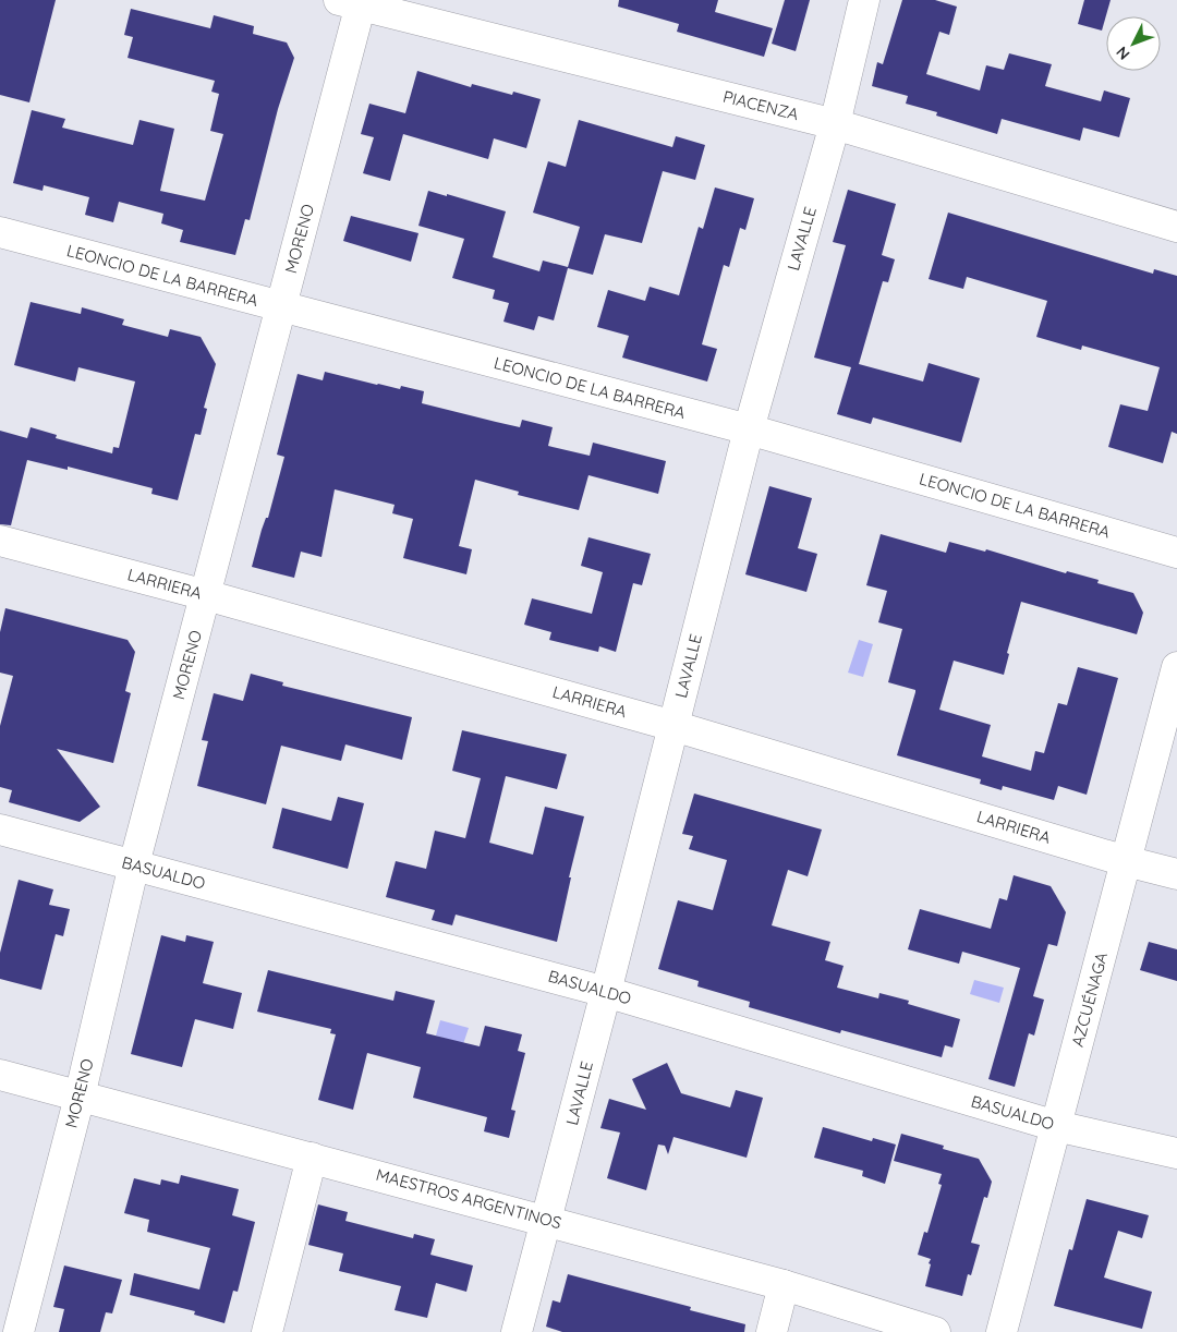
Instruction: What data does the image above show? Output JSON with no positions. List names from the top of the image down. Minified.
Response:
{"streets":{"street":["PIACENZA","MORENO","LAVALLE","LEONCIO DE LA BARRERA","LARRIERA","BASUALDO","AZCUÉNAGA","MAESTROS ARGENTINOS"]},"crossings":[["PIACENZA","MORENO"],["PIACENZA","LAVALLE"],["MORENO","LEONCIO DE LA BARRERA"],["MORENO","LARRIERA"],["MORENO","BASUALDO"],["MORENO","MAESTROS ARGENTINOS"],["LAVALLE","LEONCIO DE LA BARRERA"],["LAVALLE","LARRIERA"],["LAVALLE","BASUALDO"],["LAVALLE","MAESTROS ARGENTINOS"],["LARRIERA","AZCUÉNAGA"],["BASUALDO","AZCUÉNAGA"]],"north":"bottom left"}
